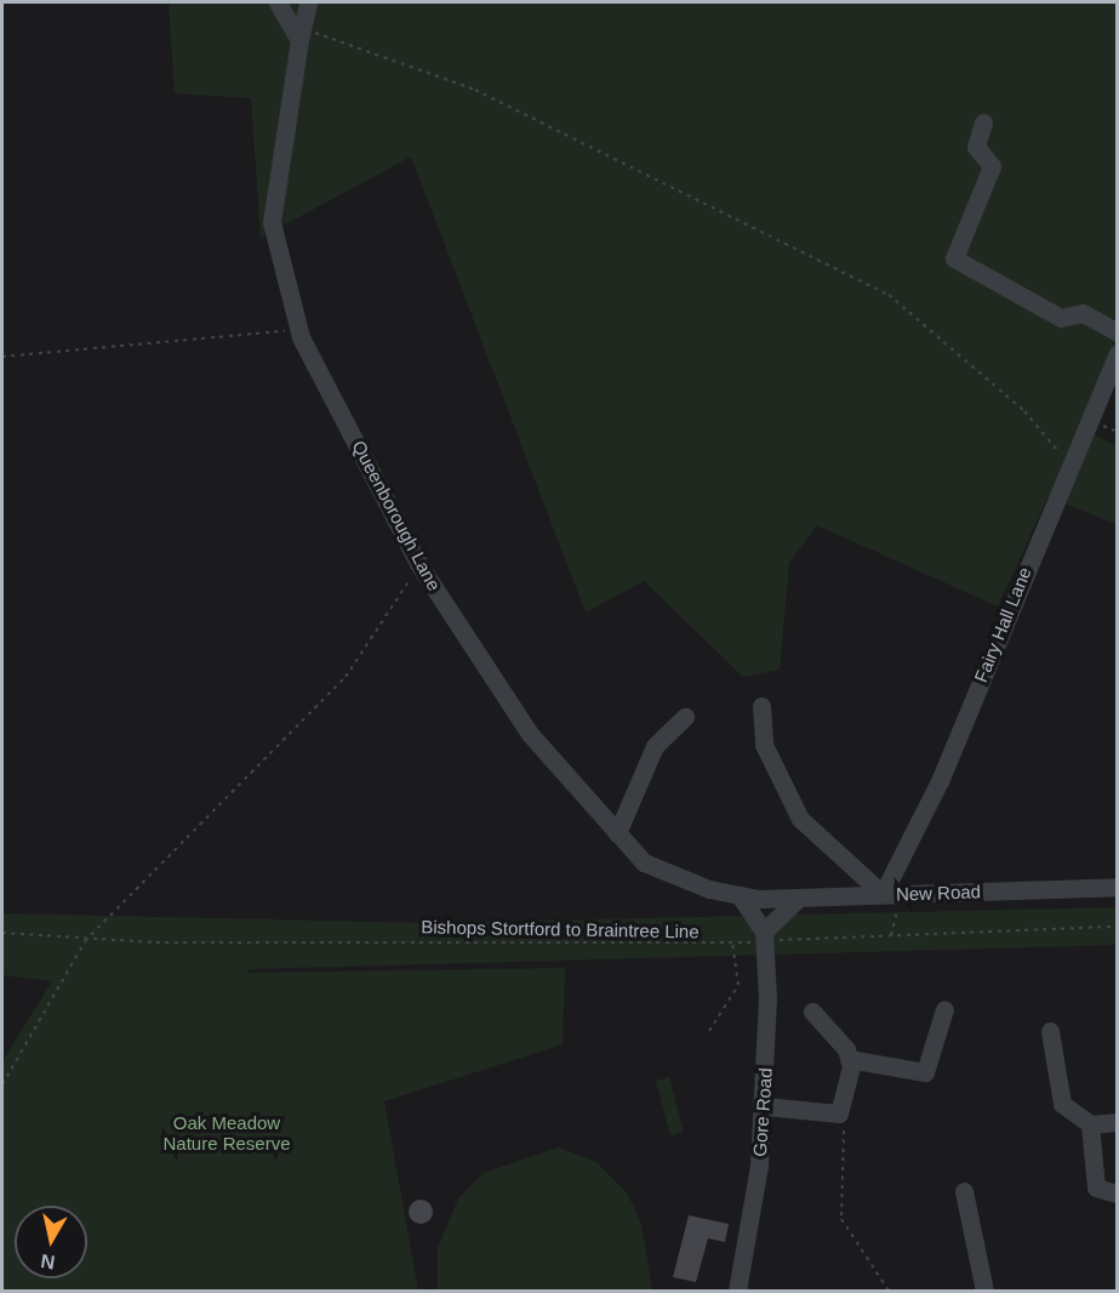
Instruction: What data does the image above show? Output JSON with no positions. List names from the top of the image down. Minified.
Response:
{"streets":{"street":["Queenborough Lane","Fairy Hall Lane","New Road","Gore Road"],"path":["Bishops Stortford to Braintree Line"]},"crossings":[["Queenborough Lane","New Road"],["Fairy Hall Lane","New Road"],["Bishops Stortford to Braintree Line","Gore Road"]],"parks":["Oak Meadow Nature Reserve"],"north":"bottom"}
